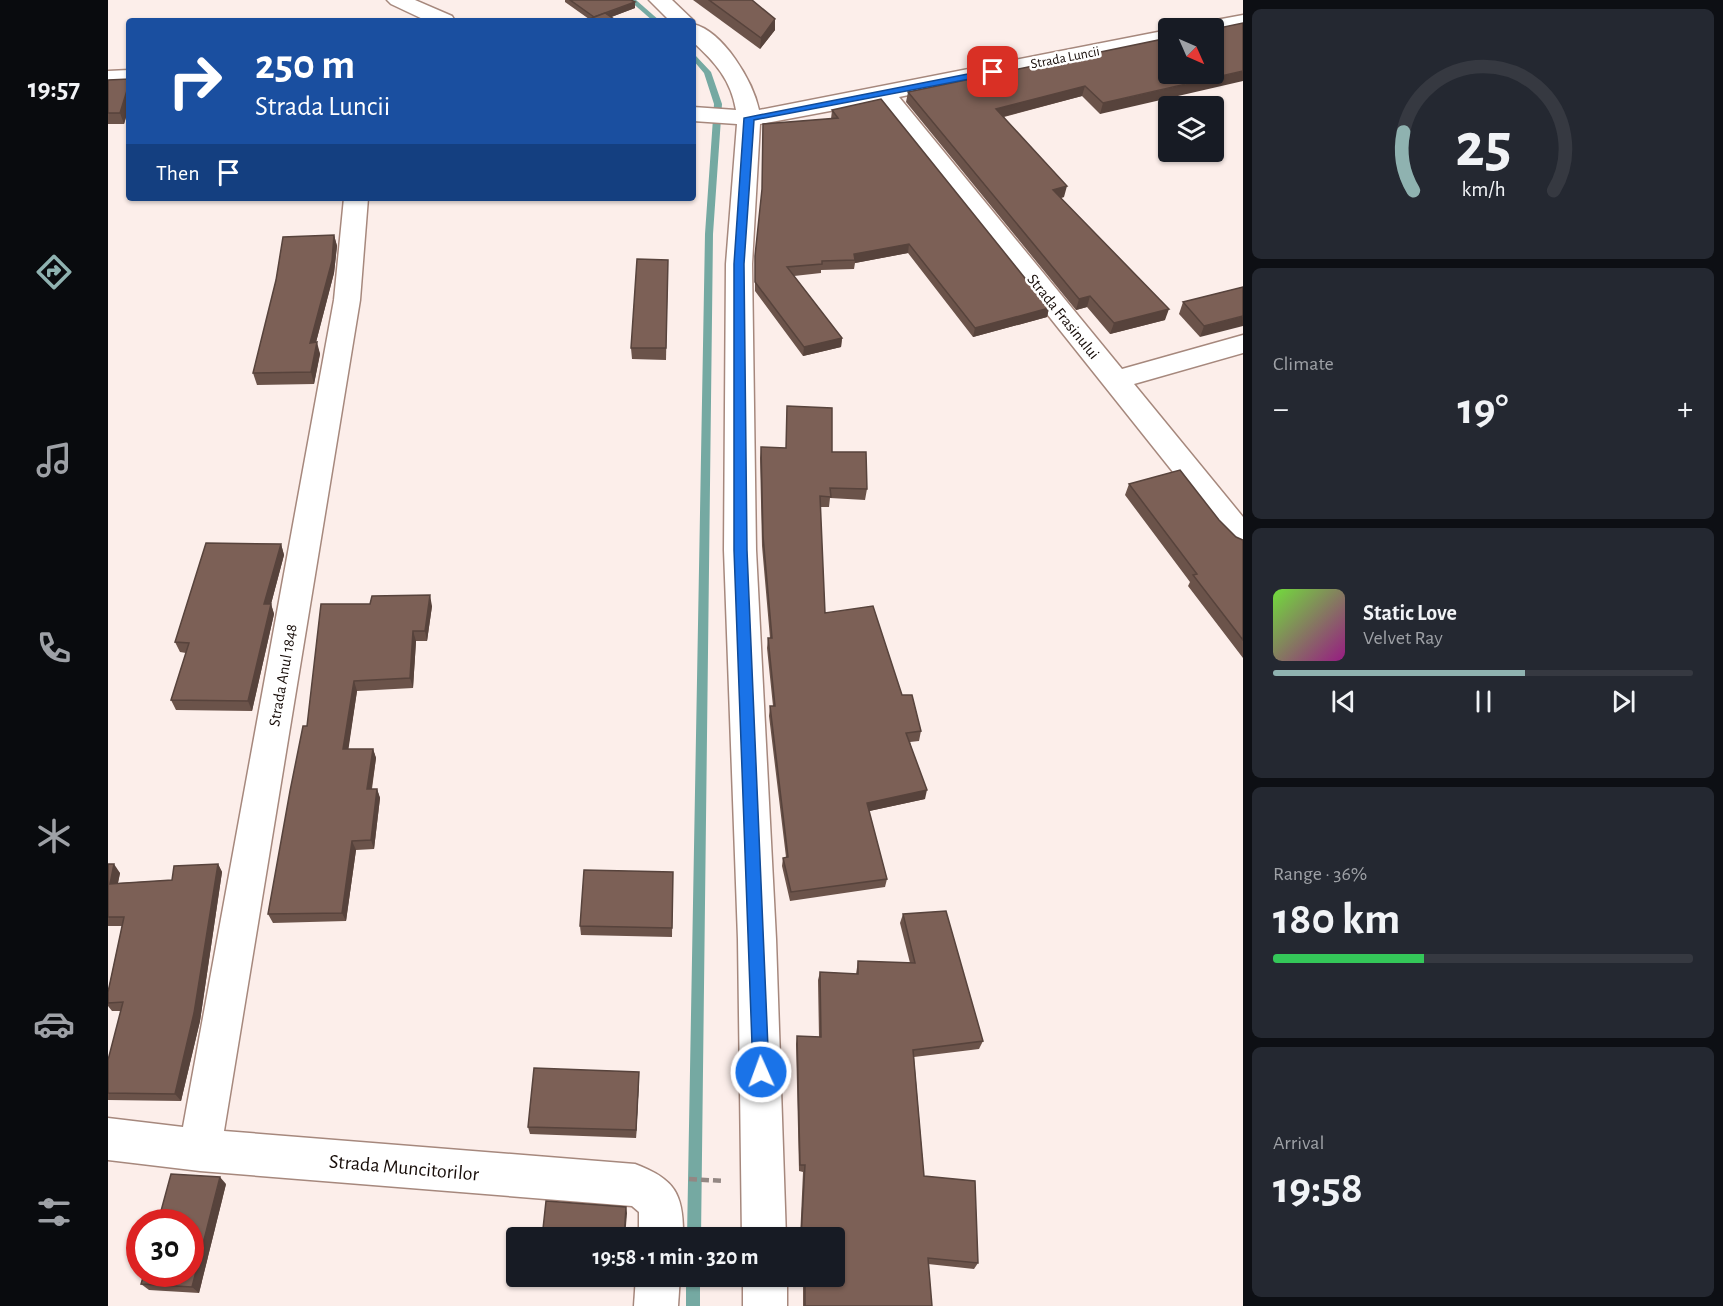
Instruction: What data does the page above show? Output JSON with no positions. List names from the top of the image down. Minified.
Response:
{"streets":{"street":["Strada Luncii","Strada Frasinului","Strada Anul 1848","Strada Muncitorilor"]},"crossings":[["Strada Luncii","Strada Frasinului"],["Strada Anul 1848","Strada Muncitorilor"]],"north":"bottom right","page":{"tabs":"19:57","turn":["250 m","Strada Luncii"],"then":"Then","tile":["Climate",["Range · 36%","180 km"],["Arrival","19:58"]],"heat":["−","19°","+"],"song":["Static Love","Velvet Ray"],"limit":"30","trip":"19:58 · 1 min · 320 m","gauge":["25","km/h"]}}
